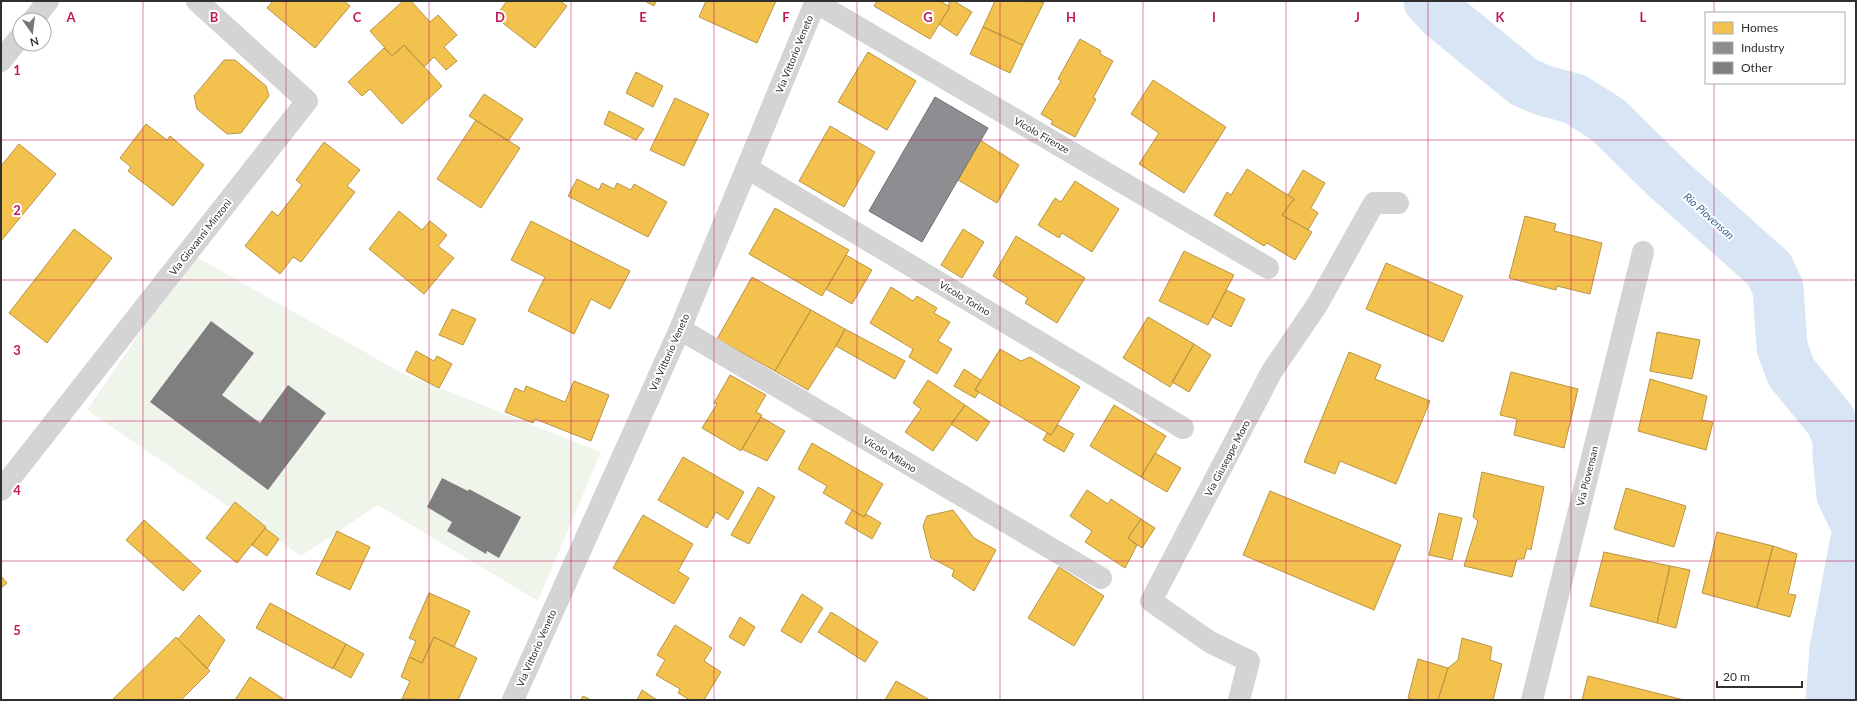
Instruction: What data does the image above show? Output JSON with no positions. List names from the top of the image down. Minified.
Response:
{"streets":{"street":["Via Vittorio Veneto","Vicolo Firenze","Via Giovanni Minzoni","Vicolo Torino","Vicolo Milano","Via Giuseppe Moro","Via Piovensan"]},"crossings":[["Via Vittorio Veneto","Vicolo Firenze"],["Via Vittorio Veneto","Vicolo Torino"],["Via Vittorio Veneto","Vicolo Milano"]],"water":["Rio Piovensan"],"legend":["Homes","Industry","Other"],"scale_bar":"20 m","north":"bottom","grid":{"columns":["A","B","C","D","E","F","G","H","I","J","K","L"],"rows":["1","2","3","4","5"]}}
